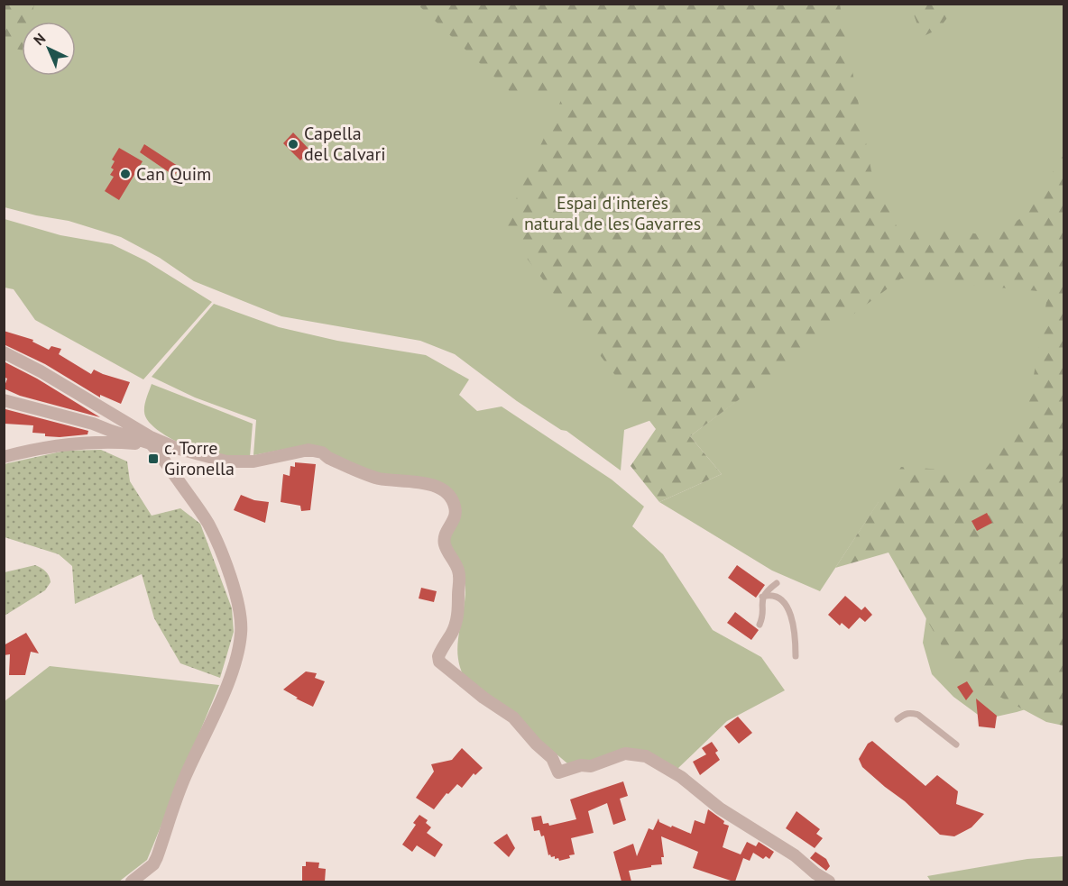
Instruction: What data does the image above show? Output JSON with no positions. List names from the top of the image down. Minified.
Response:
{"parks":["Espai d'interès natural de les Gavarres"],"places":{"other":["Capella del Calvari","Can Quim"],"transit":["c. Torre Gironella"]},"north":"top left"}
